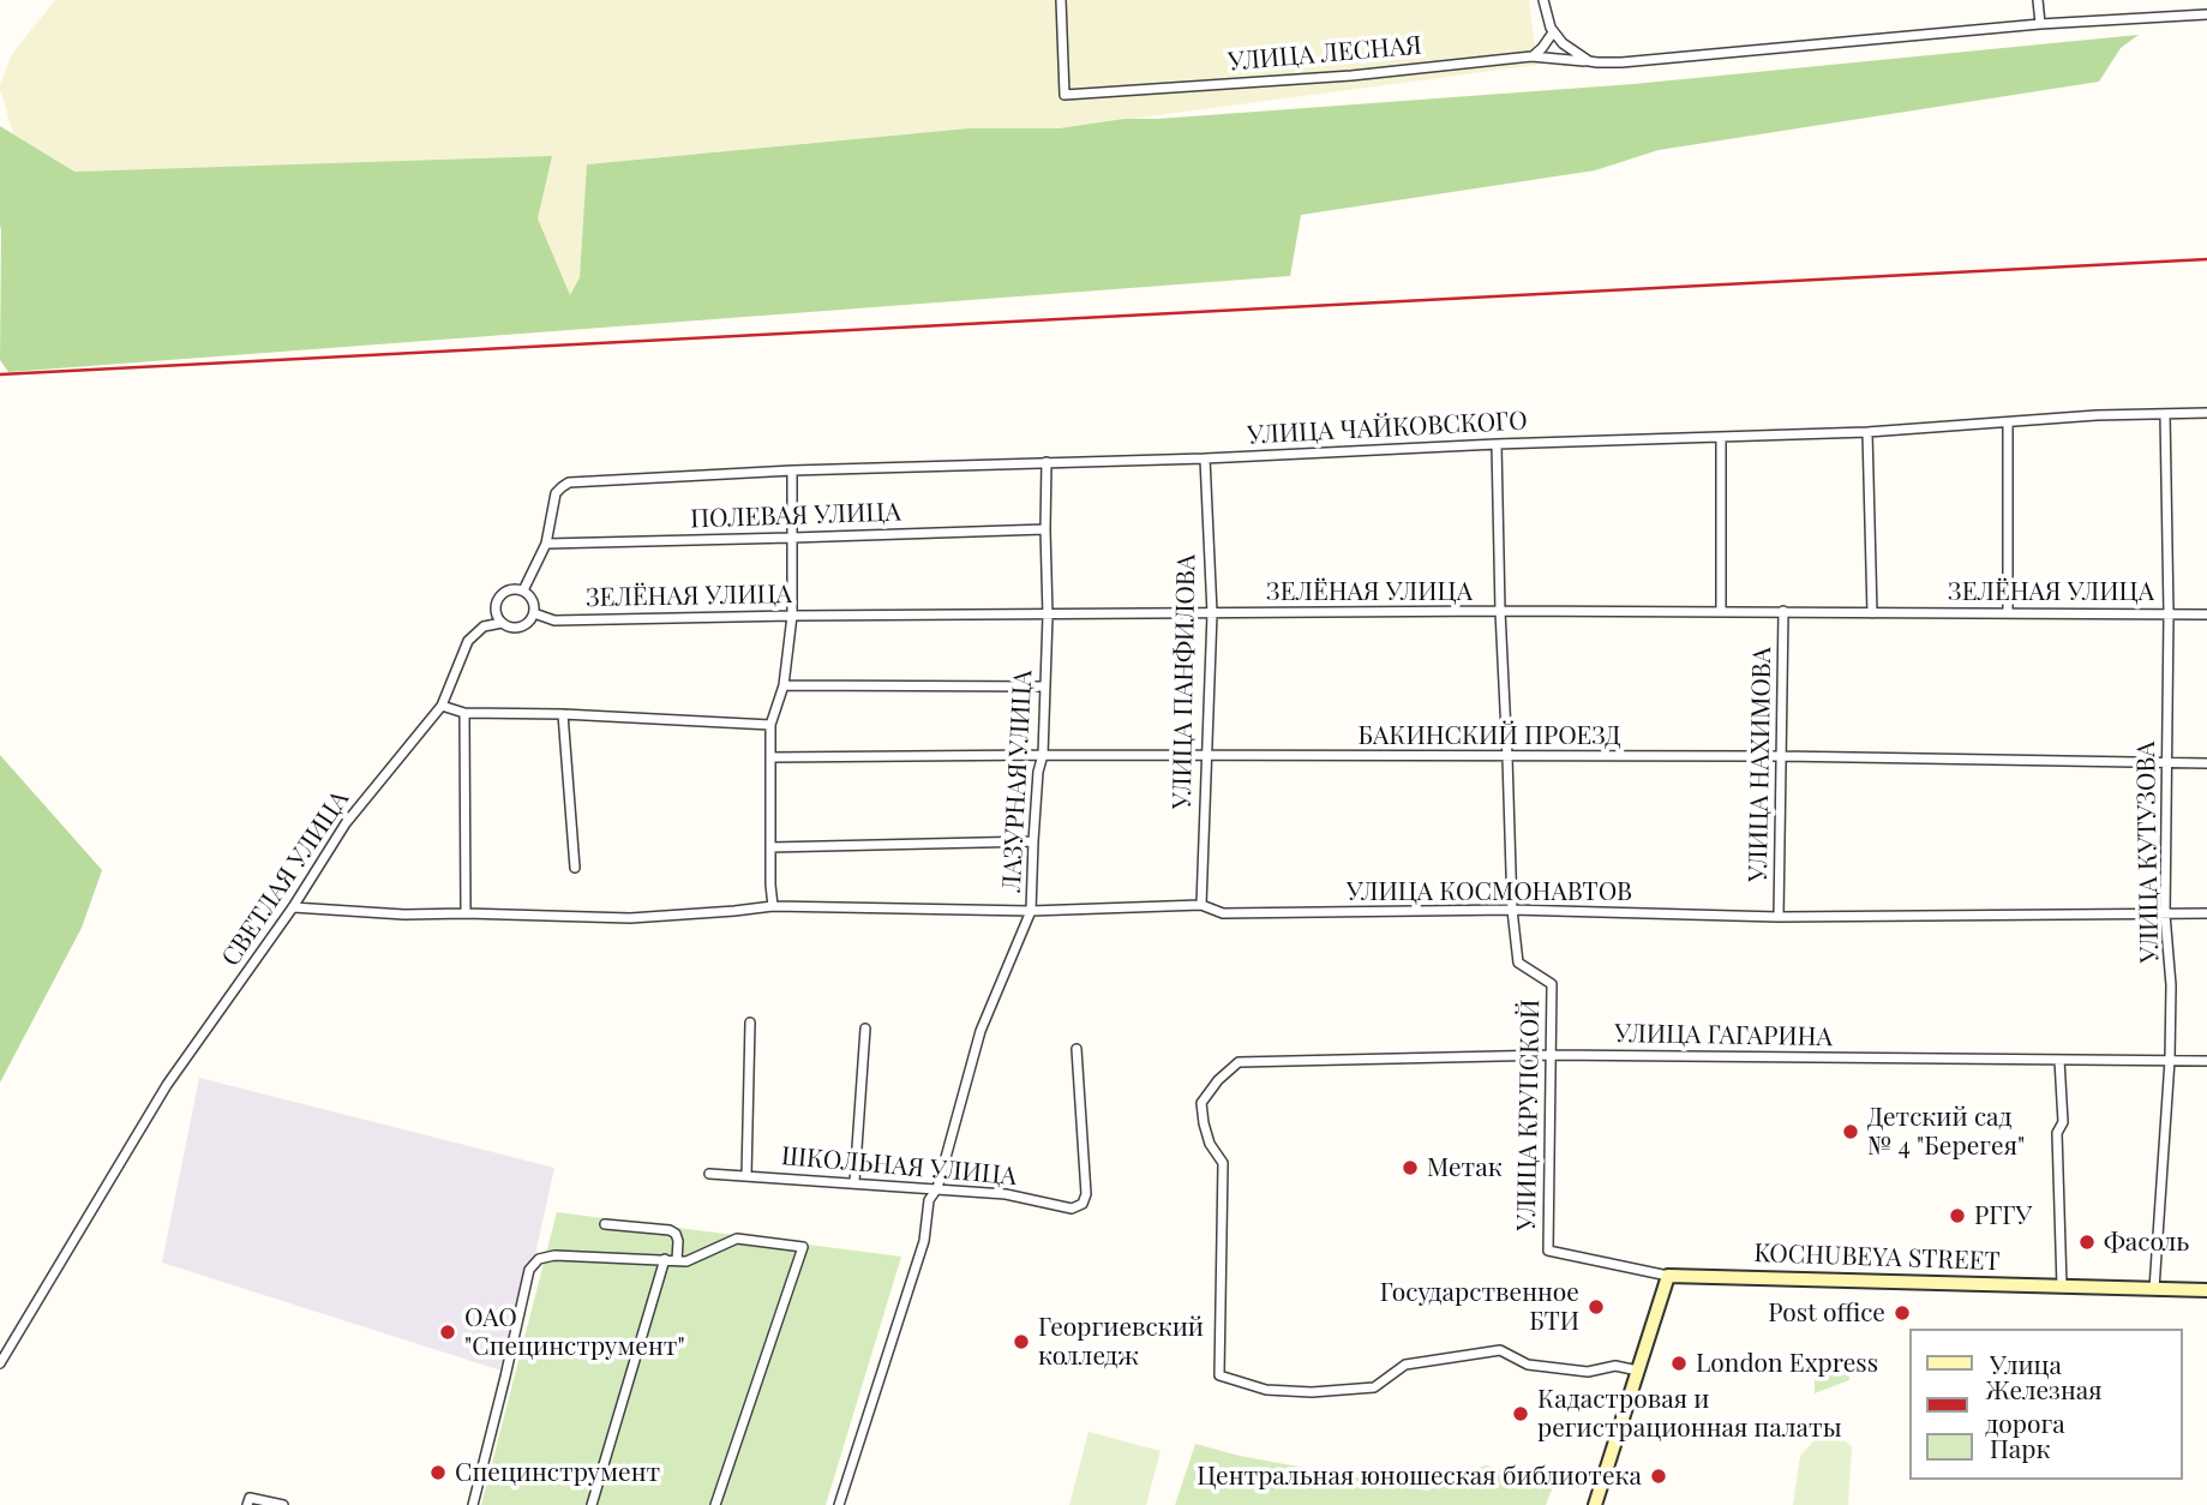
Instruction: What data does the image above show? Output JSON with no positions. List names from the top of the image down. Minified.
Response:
{"streets":{"main road":["KOCHUBEYA STREET"],"street":["УЛИЦА ЛЕСНАЯ","УЛИЦА ЧАЙКОВСКОГО","ПОЛЕВАЯ УЛИЦА","ЗЕЛЁНАЯ УЛИЦА","УЛИЦА ПАНФИЛОВА","БАКИНСКИЙ ПРОЕЗД","УЛИЦА НАХИМОВА","ЛАЗУРНАЯ УЛИЦА","УЛИЦА КУТУЗОВА","СВЕТЛАЯ УЛИЦА","УЛИЦА КОСМОНАВТОВ","УЛИЦА ГАГАРИНА","УЛИЦА КРУПСКОЙ","ШКОЛЬНАЯ УЛИЦА"]},"crossings":[["УЛИЦА ЧАЙКОВСКОГО","ПОЛЕВАЯ УЛИЦА"],["УЛИЦА ЧАЙКОВСКОГО","УЛИЦА ПАНФИЛОВА"],["УЛИЦА ЧАЙКОВСКОГО","ЛАЗУРНАЯ УЛИЦА"],["УЛИЦА ЧАЙКОВСКОГО","УЛИЦА КУТУЗОВА"],["УЛИЦА ЧАЙКОВСКОГО","УЛИЦА КРУПСКОЙ"],["ПОЛЕВАЯ УЛИЦА","ЛАЗУРНАЯ УЛИЦА"],["ЗЕЛЁНАЯ УЛИЦА","УЛИЦА ПАНФИЛОВА"],["ЗЕЛЁНАЯ УЛИЦА","УЛИЦА НАХИМОВА"],["ЗЕЛЁНАЯ УЛИЦА","ЛАЗУРНАЯ УЛИЦА"],["ЗЕЛЁНАЯ УЛИЦА","УЛИЦА КУТУЗОВА"],["ЗЕЛЁНАЯ УЛИЦА","СВЕТЛАЯ УЛИЦА"],["ЗЕЛЁНАЯ УЛИЦА","УЛИЦА КРУПСКОЙ"],["УЛИЦА ПАНФИЛОВА","БАКИНСКИЙ ПРОЕЗД"],["УЛИЦА ПАНФИЛОВА","УЛИЦА КОСМОНАВТОВ"],["БАКИНСКИЙ ПРОЕЗД","УЛИЦА НАХИМОВА"],["БАКИНСКИЙ ПРОЕЗД","ЛАЗУРНАЯ УЛИЦА"],["БАКИНСКИЙ ПРОЕЗД","УЛИЦА КУТУЗОВА"],["БАКИНСКИЙ ПРОЕЗД","УЛИЦА КРУПСКОЙ"],["УЛИЦА НАХИМОВА","УЛИЦА КОСМОНАВТОВ"],["ЛАЗУРНАЯ УЛИЦА","УЛИЦА КОСМОНАВТОВ"],["ЛАЗУРНАЯ УЛИЦА","ШКОЛЬНАЯ УЛИЦА"],["УЛИЦА КУТУЗОВА","УЛИЦА КОСМОНАВТОВ"],["УЛИЦА КУТУЗОВА","УЛИЦА ГАГАРИНА"],["УЛИЦА КУТУЗОВА","KOCHUBEYA STREET"],["СВЕТЛАЯ УЛИЦА","УЛИЦА КОСМОНАВТОВ"],["УЛИЦА КОСМОНАВТОВ","УЛИЦА КРУПСКОЙ"],["УЛИЦА ГАГАРИНА","УЛИЦА КРУПСКОЙ"],["УЛИЦА КРУПСКОЙ","KOCHUBEYA STREET"]],"places":["Детский сад № 4 \"Берегея\"","Метак","РГГУ","Фасоль","Государственное БТИ","Post office","ОАО \"Специнструмент\"","Георгиевский колледж","London Express","Кадастровая и регистрационная палаты","Специнструмент","Центральная юношеская библиотека"],"legend":["Улица","Железная дорога","Парк"]}
